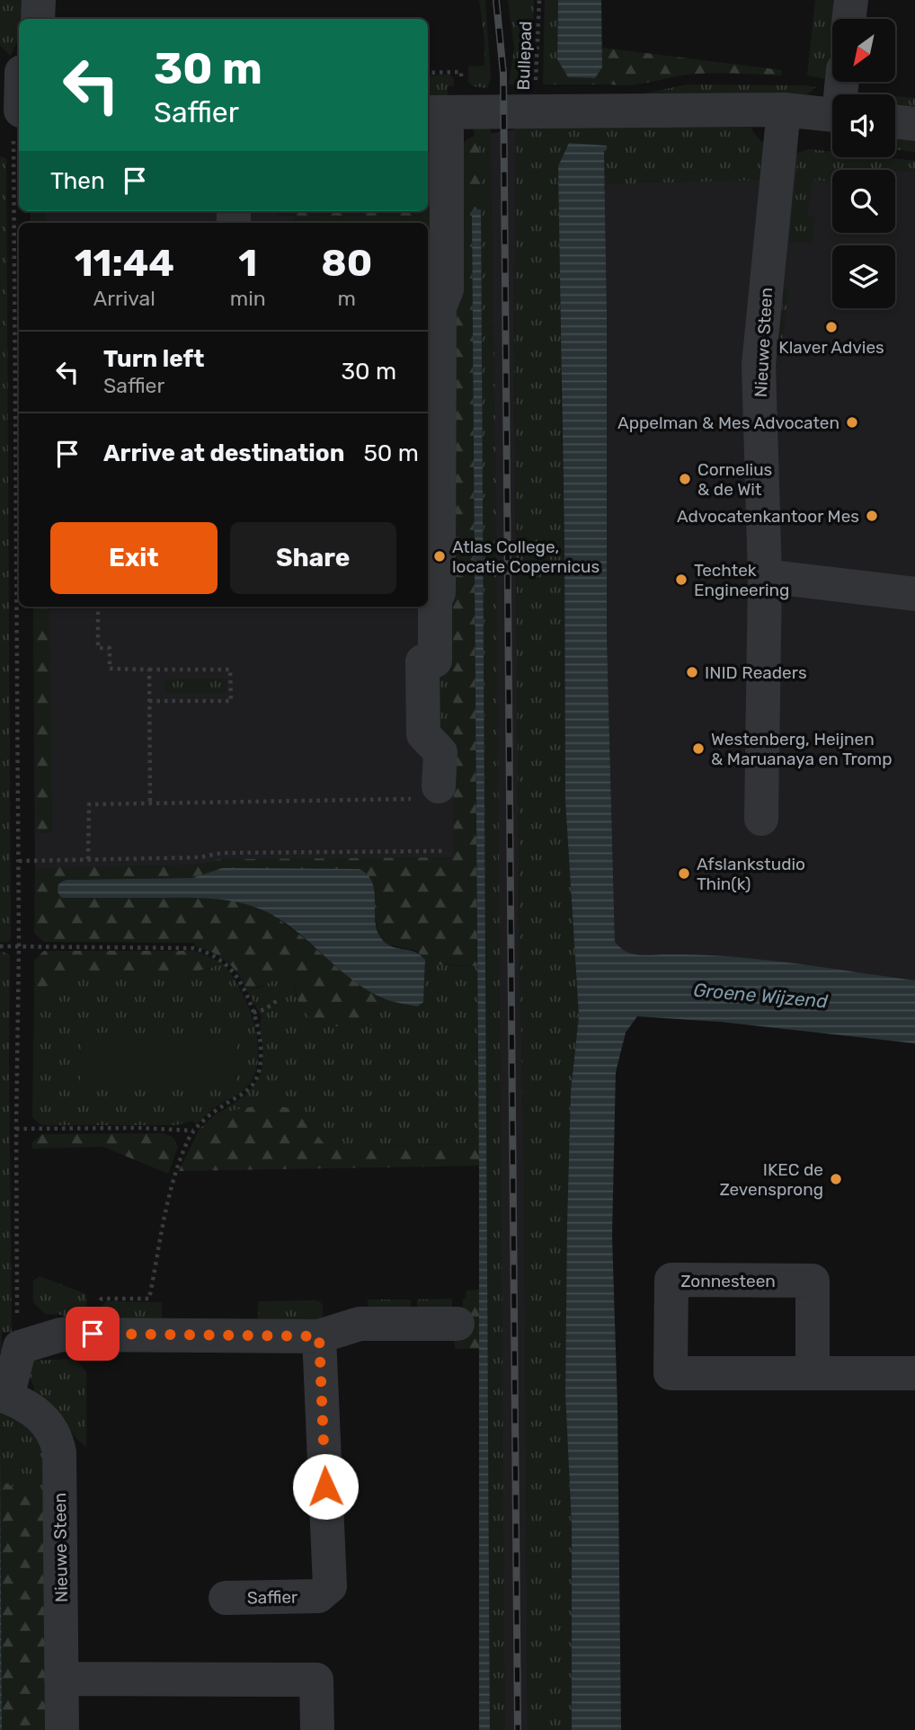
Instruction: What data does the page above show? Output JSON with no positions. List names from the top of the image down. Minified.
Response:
{"streets":{"street":["Nieuwe Steen","Zonnesteen","Saffier"],"path":["Bullepad"]},"water":["Groene Wijzend"],"places":["Klaver Advies","Appelman & Mes Advocaten","Cornelius & de Wit","Advocatenkantoor Mes","Atlas College, locatie Copernicus","Techtek Engineering","INID Readers","Westenberg, Heijnen & Maruanaya en Tromp","Afslankstudio Thin(k)","IKEC de Zevensprong"],"north":"bottom left","page":{"turn":["30 m","Saffier"],"then":"Then","eta":["11:44","Arrival","1","min","80","m"],"list":[{"name":"Turn left","note":"Saffier","value":"30 m"},{"name":"Arrive at destination","value":"50 m"}],"buttons":["Exit","Share"]}}
